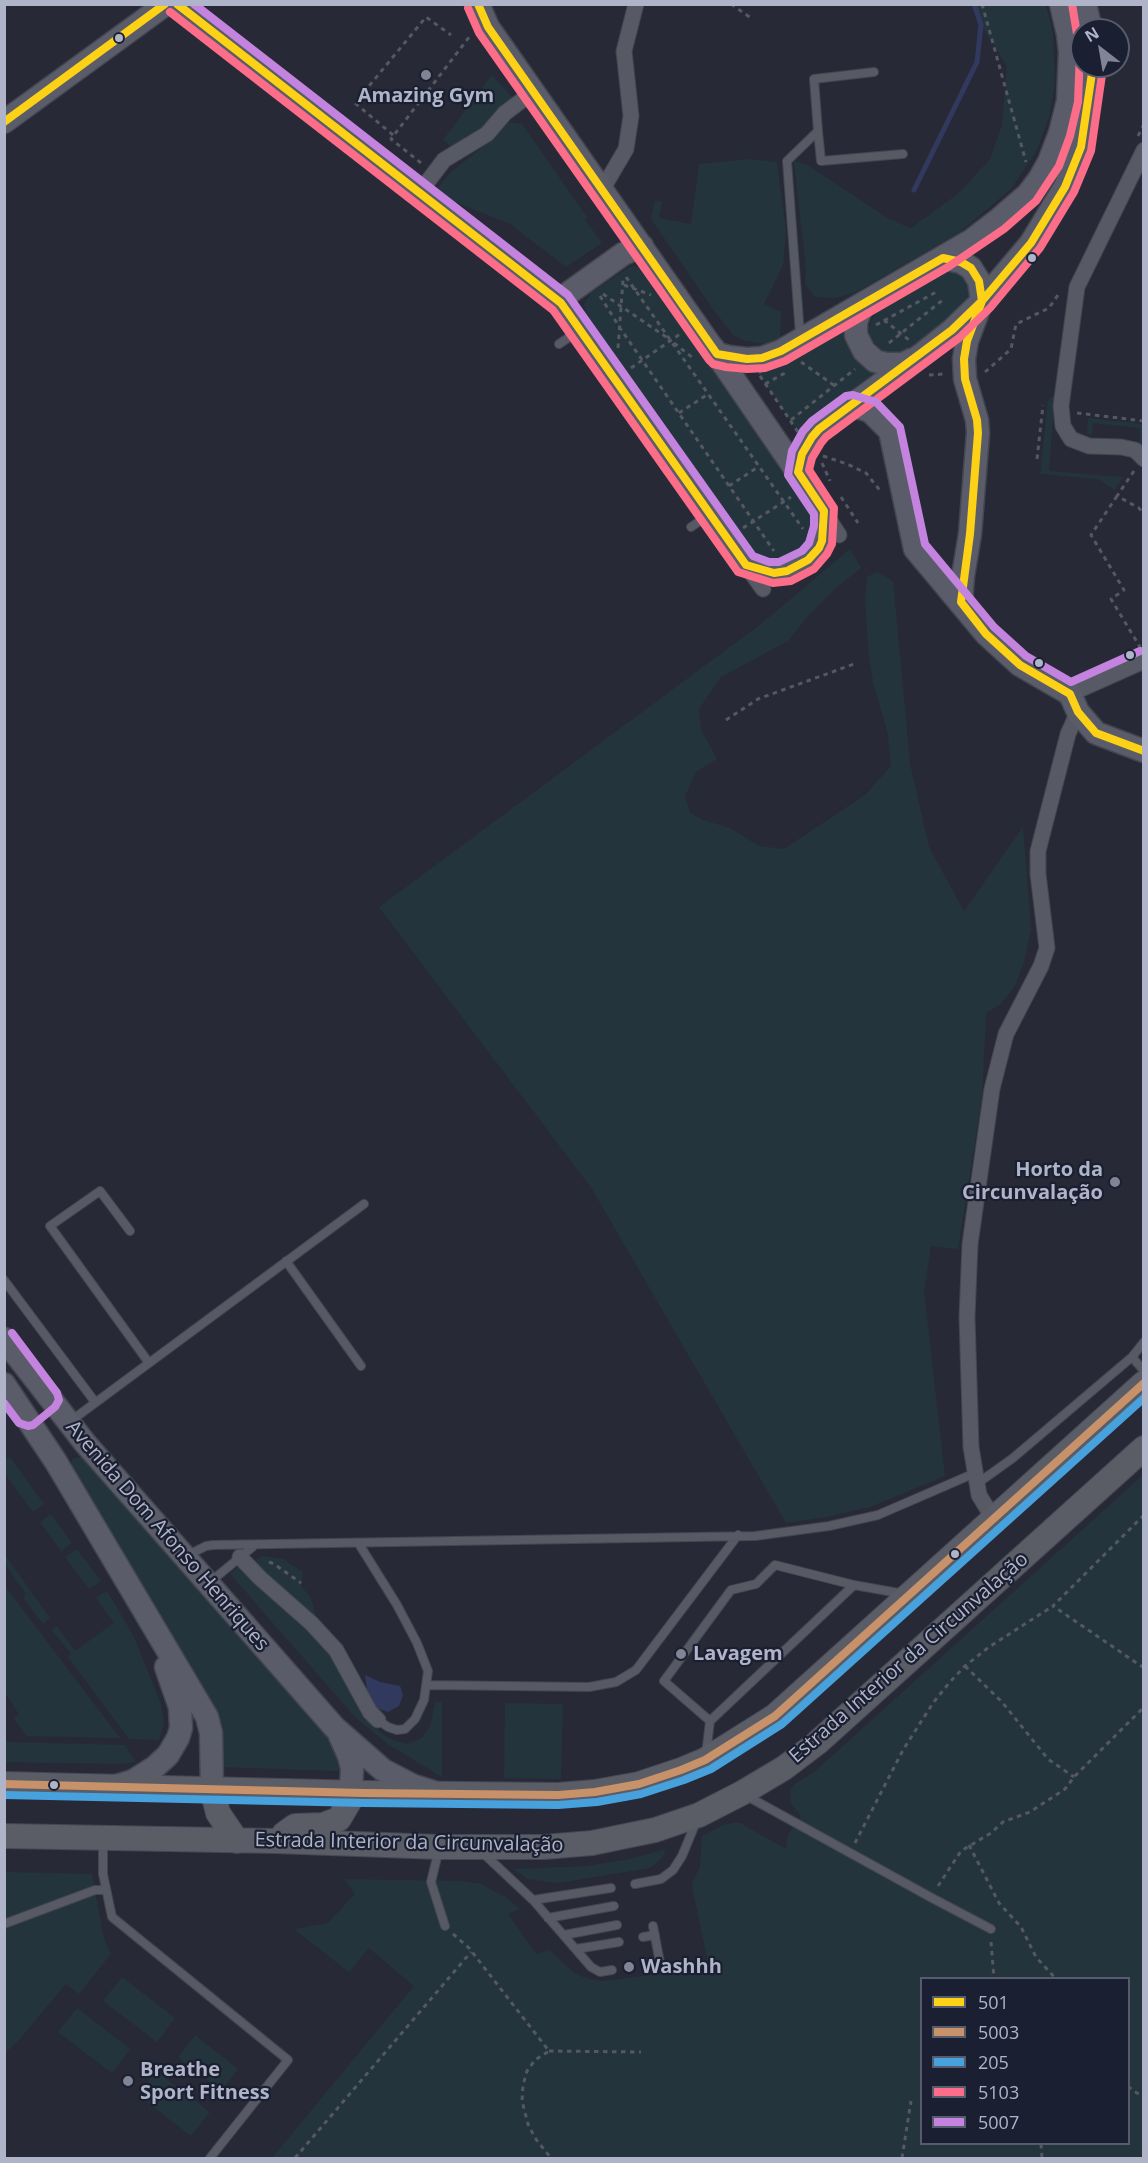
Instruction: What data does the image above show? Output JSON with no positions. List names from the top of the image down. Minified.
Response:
{"streets":{"main road":["Estrada Interior da Circunvalação"],"street":["Avenida Dom Afonso Henriques"]},"places":["Amazing Gym","Horto da Circunvalação","Lavagem","Washhh","Breathe Sport Fitness"],"lines":["transit line 501","transit line 5103","transit line 5007","transit line 5003","transit line 205"],"legend":["501","5003","205","5103","5007"],"north":"top left"}
